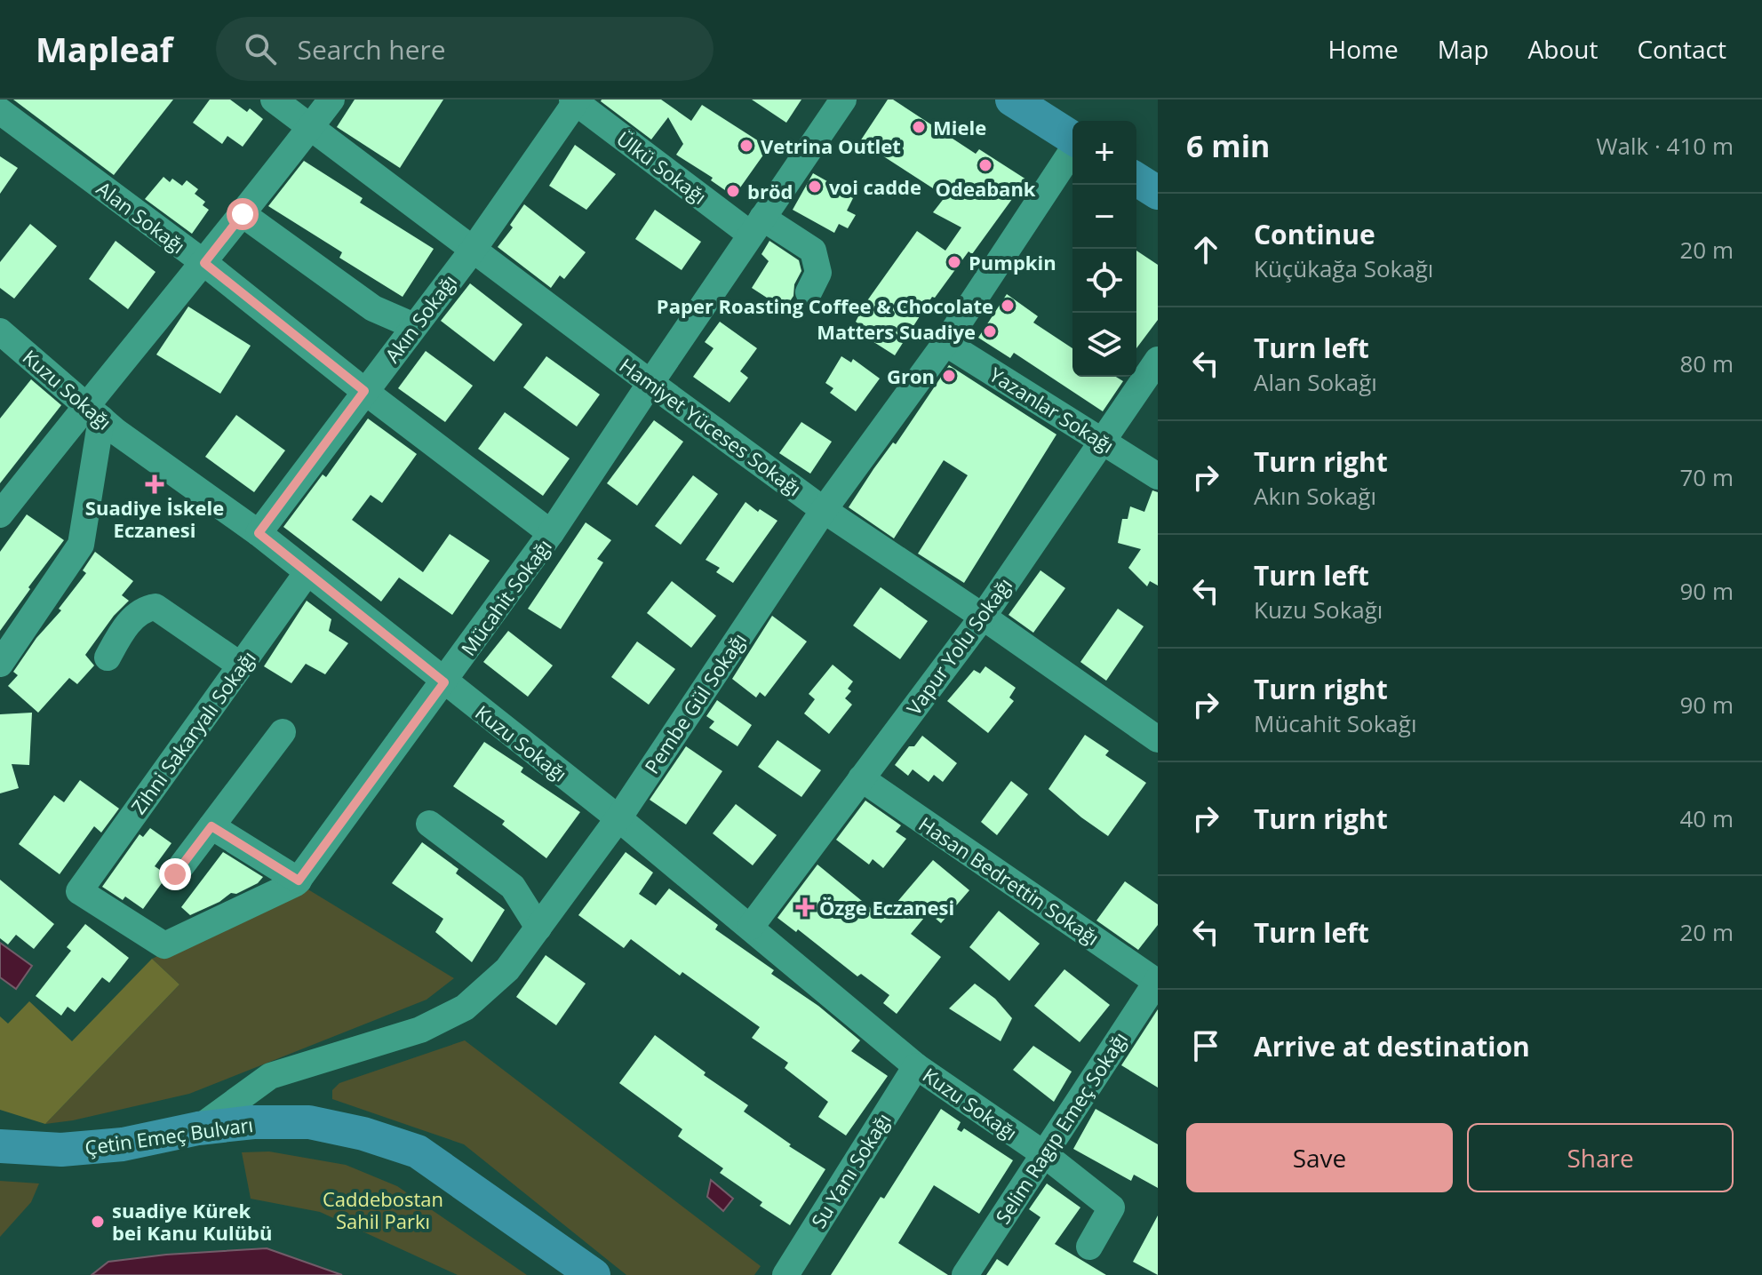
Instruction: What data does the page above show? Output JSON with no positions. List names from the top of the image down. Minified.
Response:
{"streets":{"main road":["Çetin Emeç Bulvarı"],"street":["Ülkü Sokağı","Alan Sokağı","Akın Sokağı","Kuzu Sokağı","Yazanlar Sokağı","Hamiyet Yüceses Sokağı","Mücahit Sokağı","Vapur Yolu Sokağı","Pembe Gül Sokağı","Zihni Sakaryalı Sokağı","Hasan Bedrettin Sokağı","Selim Ragıp Emeç Sokağı","Su Yanı Sokağı"]},"crossings":[["Ülkü Sokağı","Akın Sokağı"],["Ülkü Sokağı","Mücahit Sokağı"],["Alan Sokağı","Akın Sokağı"],["Alan Sokağı","Mücahit Sokağı"],["Akın Sokağı","Kuzu Sokağı"],["Akın Sokağı","Hamiyet Yüceses Sokağı"],["Kuzu Sokağı","Mücahit Sokağı"],["Kuzu Sokağı","Vapur Yolu Sokağı"],["Kuzu Sokağı","Pembe Gül Sokağı"],["Kuzu Sokağı","Zihni Sakaryalı Sokağı"],["Kuzu Sokağı","Selim Ragıp Emeç Sokağı"],["Kuzu Sokağı","Su Yanı Sokağı"],["Yazanlar Sokağı","Vapur Yolu Sokağı"],["Yazanlar Sokağı","Pembe Gül Sokağı"],["Hamiyet Yüceses Sokağı","Mücahit Sokağı"],["Hamiyet Yüceses Sokağı","Vapur Yolu Sokağı"],["Hamiyet Yüceses Sokağı","Pembe Gül Sokağı"],["Mücahit Sokağı","Zihni Sakaryalı Sokağı"],["Vapur Yolu Sokağı","Hasan Bedrettin Sokağı"],["Pembe Gül Sokağı","Çetin Emeç Bulvarı"],["Hasan Bedrettin Sokağı","Selim Ragıp Emeç Sokağı"]],"parks":["Caddebostan Sahil Parkı"],"places":{"other":["Miele","Vetrina Outlet","Odeabank","voi cadde","bröd","Pumpkin","Paper Roasting Coffee & Chocolate","Matters Suadiye","Gron","suadiye Kürek bei Kanu Kulübü"],"health":["Suadiye İskele Eczanesi","Özge Eczanesi"]},"page":{"header":"Mapleaf","search":"Search here","nav":["Home","Map","About","Contact"],"heading":["6 min","Walk · 410 m"],"map_buttons":["+","−"],"list":[["Continue","Küçükağa Sokağı","20 m"],["Turn left","Alan Sokağı","80 m"],["Turn right","Akın Sokağı","70 m"],["Turn left","Kuzu Sokağı","90 m"],["Turn right","Mücahit Sokağı","90 m"],["Turn right","40 m"],["Turn left","20 m"],"Arrive at destination"],"buttons":["Save","Share"]}}
